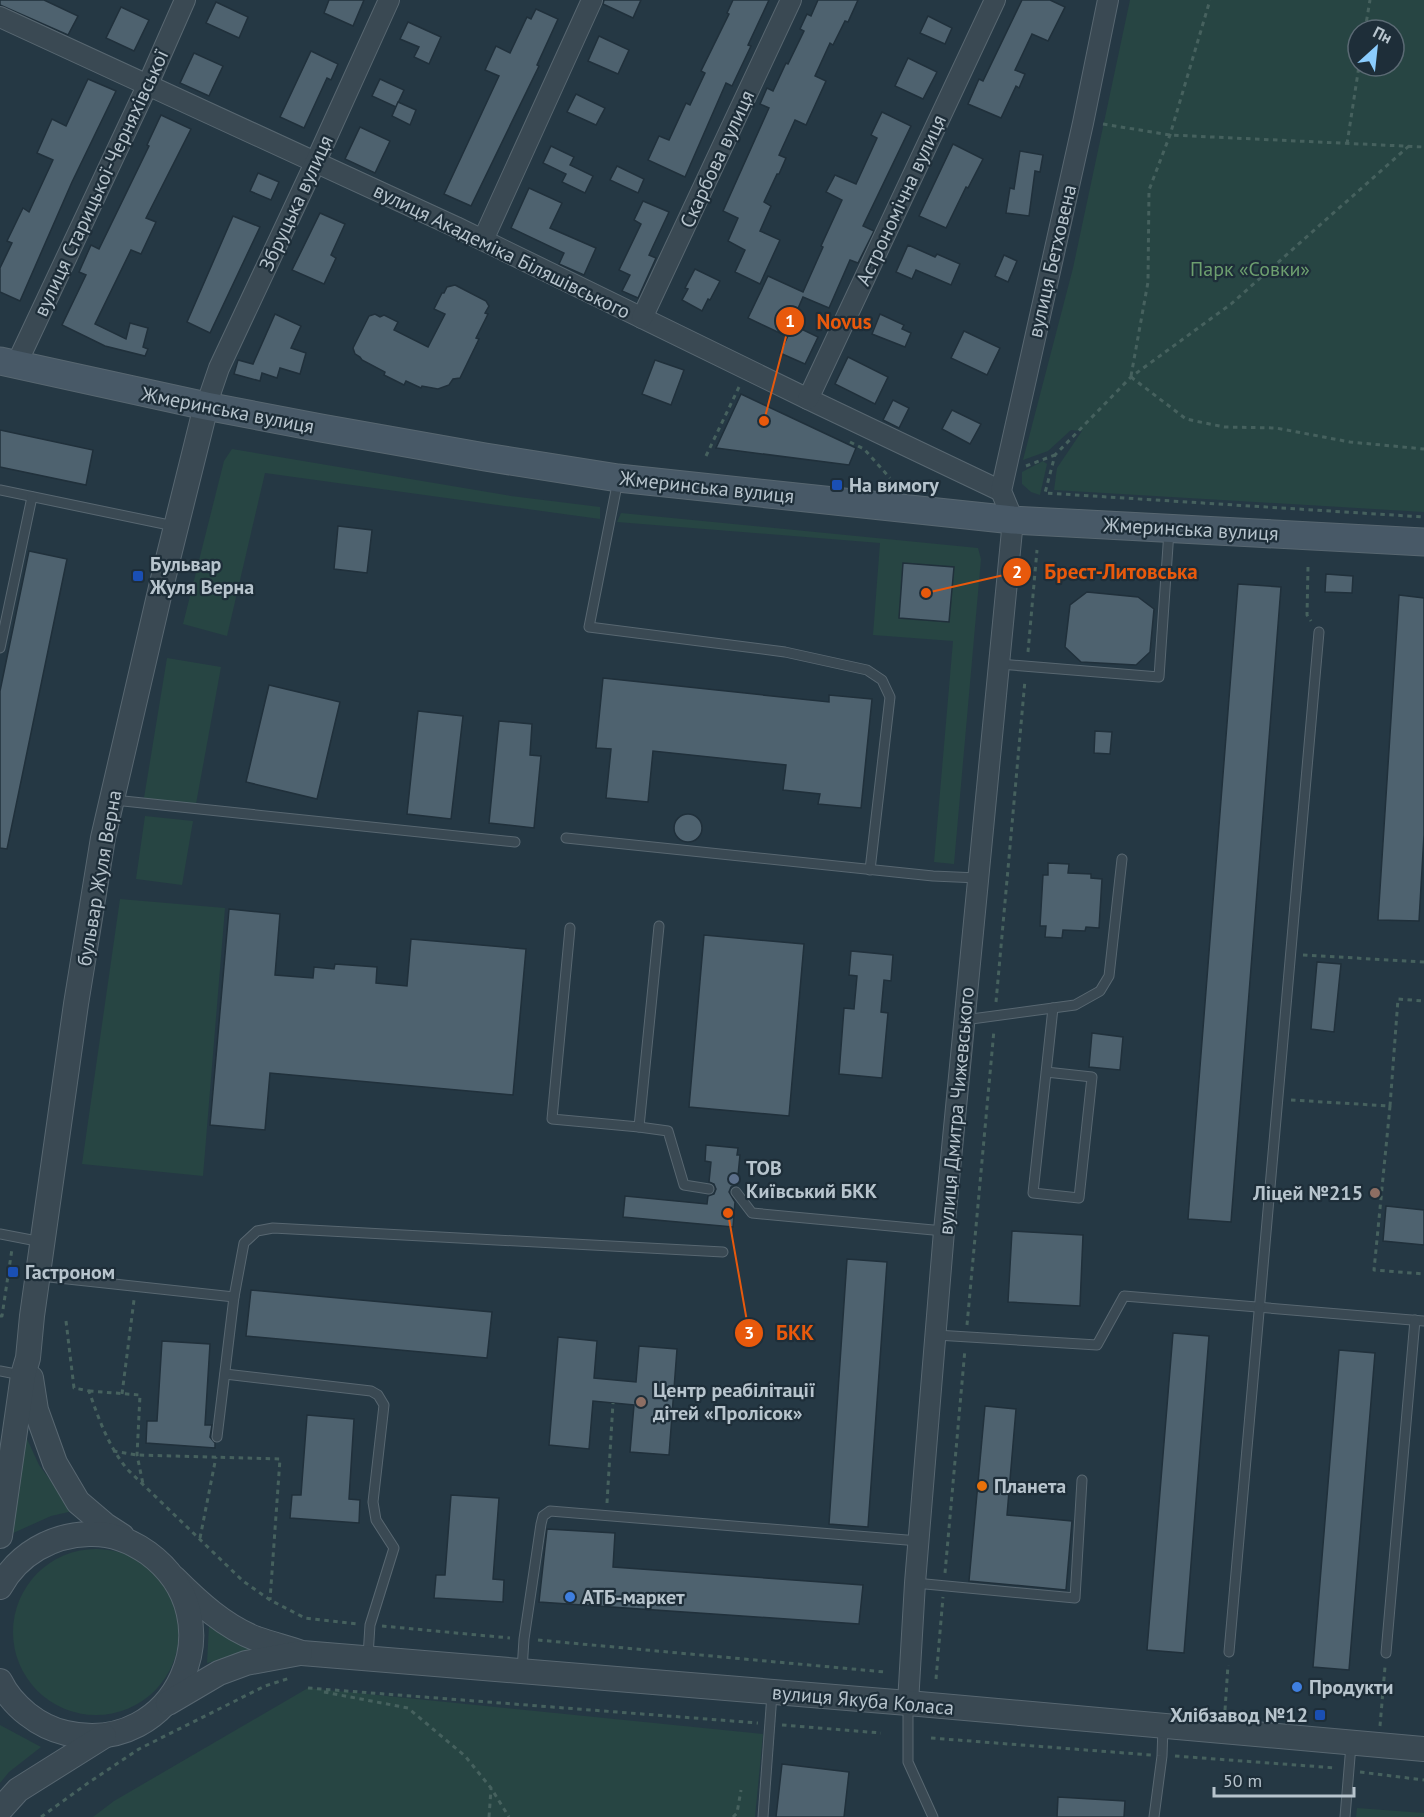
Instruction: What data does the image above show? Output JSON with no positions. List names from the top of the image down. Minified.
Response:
{"streets":{"main road":["Жмеринська вулиця"],"street":["Скарбова вулиця","вулиця Старицької-Черняхівської","Астрономічна вулиця","Збруцька вулиця","вулиця Академіка Біляшівського","вулиця Бетховена","бульвар Жуля Верна","вулиця Дмитра Чижевського","вулиця Якуба Коласа"]},"crossings":[["Скарбова вулиця","вулиця Академіка Біляшівського"],["вулиця Старицької-Черняхівської","вулиця Академіка Біляшівського"],["вулиця Старицької-Черняхівської","Жмеринська вулиця"],["Астрономічна вулиця","вулиця Академіка Біляшівського"],["Збруцька вулиця","вулиця Академіка Біляшівського"],["Збруцька вулиця","Жмеринська вулиця"],["Збруцька вулиця","бульвар Жуля Верна"],["вулиця Академіка Біляшівського","вулиця Бетховена"],["Жмеринська вулиця","бульвар Жуля Верна"],["Жмеринська вулиця","вулиця Дмитра Чижевського"],["бульвар Жуля Верна","вулиця Якуба Коласа"],["вулиця Дмитра Чижевського","вулиця Якуба Коласа"]],"parks":["Парк «Совки»"],"places":{"other":["Novus","Брест-Литовська","ТОВ Київський БКК","Ліцей №215","БКК","Центр реабілітації дітей «Пролісок»","Планета","АТБ-маркет","Продукти"],"transit":["На вимогу","Бульвар Жуля Верна","Гастроном","Хлібзавод №12"]},"scale_bar":"50 m","north":"top right"}
